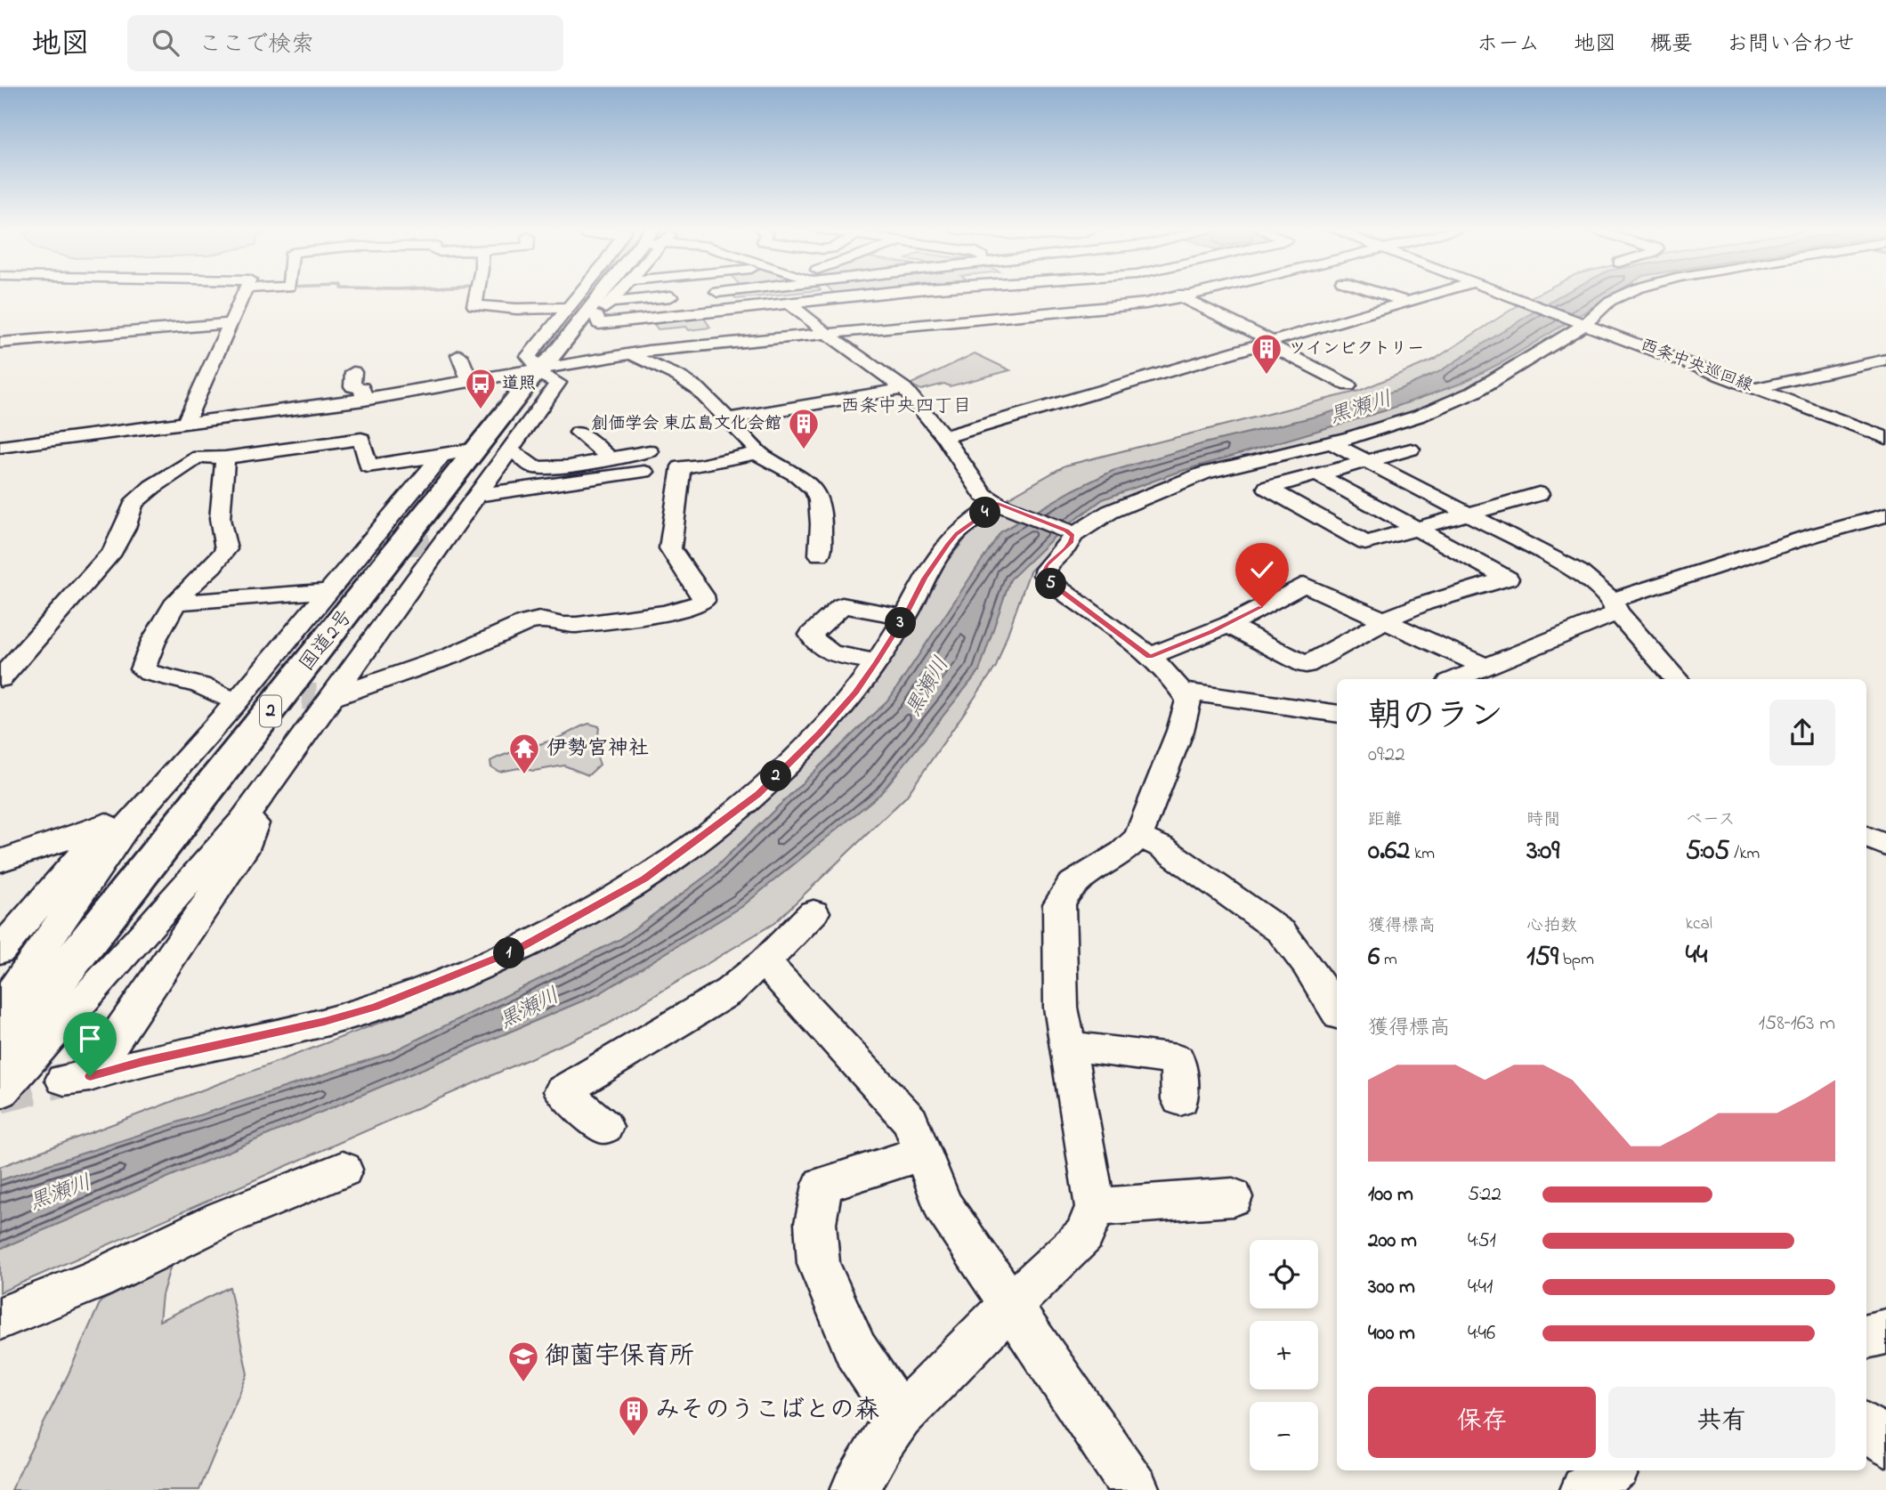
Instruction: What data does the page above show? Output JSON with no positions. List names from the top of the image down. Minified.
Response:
{"streets":{"highway":["国道2号","2"],"street":["西条中央巡回線"]},"districts":["西条中央四丁目"],"water":["黒瀬川"],"places":{"building":["ツインビクトリー","創価学会 東広島文化会館","みそのうこばとの森"],"bus stop":["道照"],"temple":["伊勢宮神社"],"school or university":["御薗宇保育所"]},"page":{"header":"地図","search":"ここで検索","nav":["ホーム","地図","概要","お問い合わせ"],"pins":["4","5","3","2","1"],"heading":["朝のラン","09:22"],"stats":[["距離","0.62 km"],["時間","3:09"],["ペース","5:05 /km"],["獲得標高","6 m"],["心拍数","159 bpm"],["kcal","44"]],"chart":["獲得標高","158–163 m"],"list":[{"name":"100 m","note":"5:22"},{"name":"200 m","note":"4:51"},{"name":"300 m","note":"4:41"},{"name":"400 m","note":"4:46"}],"map_buttons":["+","−"],"buttons":["保存","共有"]}}
